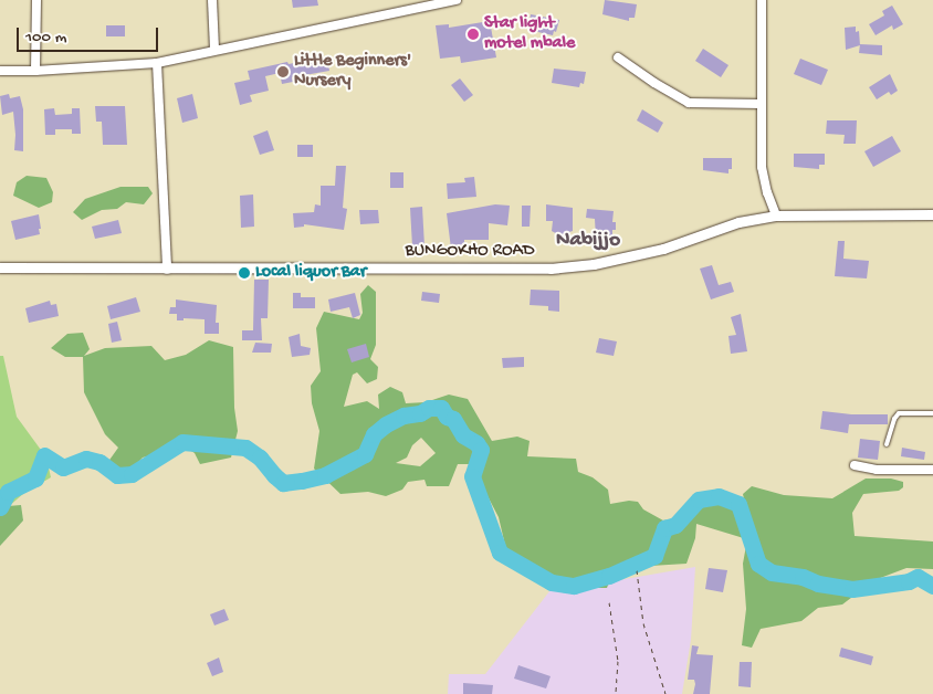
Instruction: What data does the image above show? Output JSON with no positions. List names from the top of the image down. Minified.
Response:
{"streets":{"street":["BUNGOKHO ROAD"]},"districts":["Nabijjo"],"places":["Star light motel mbale","Little Beginners' Nursery","Local liquor Bar"],"scale_bar":"100 m"}
